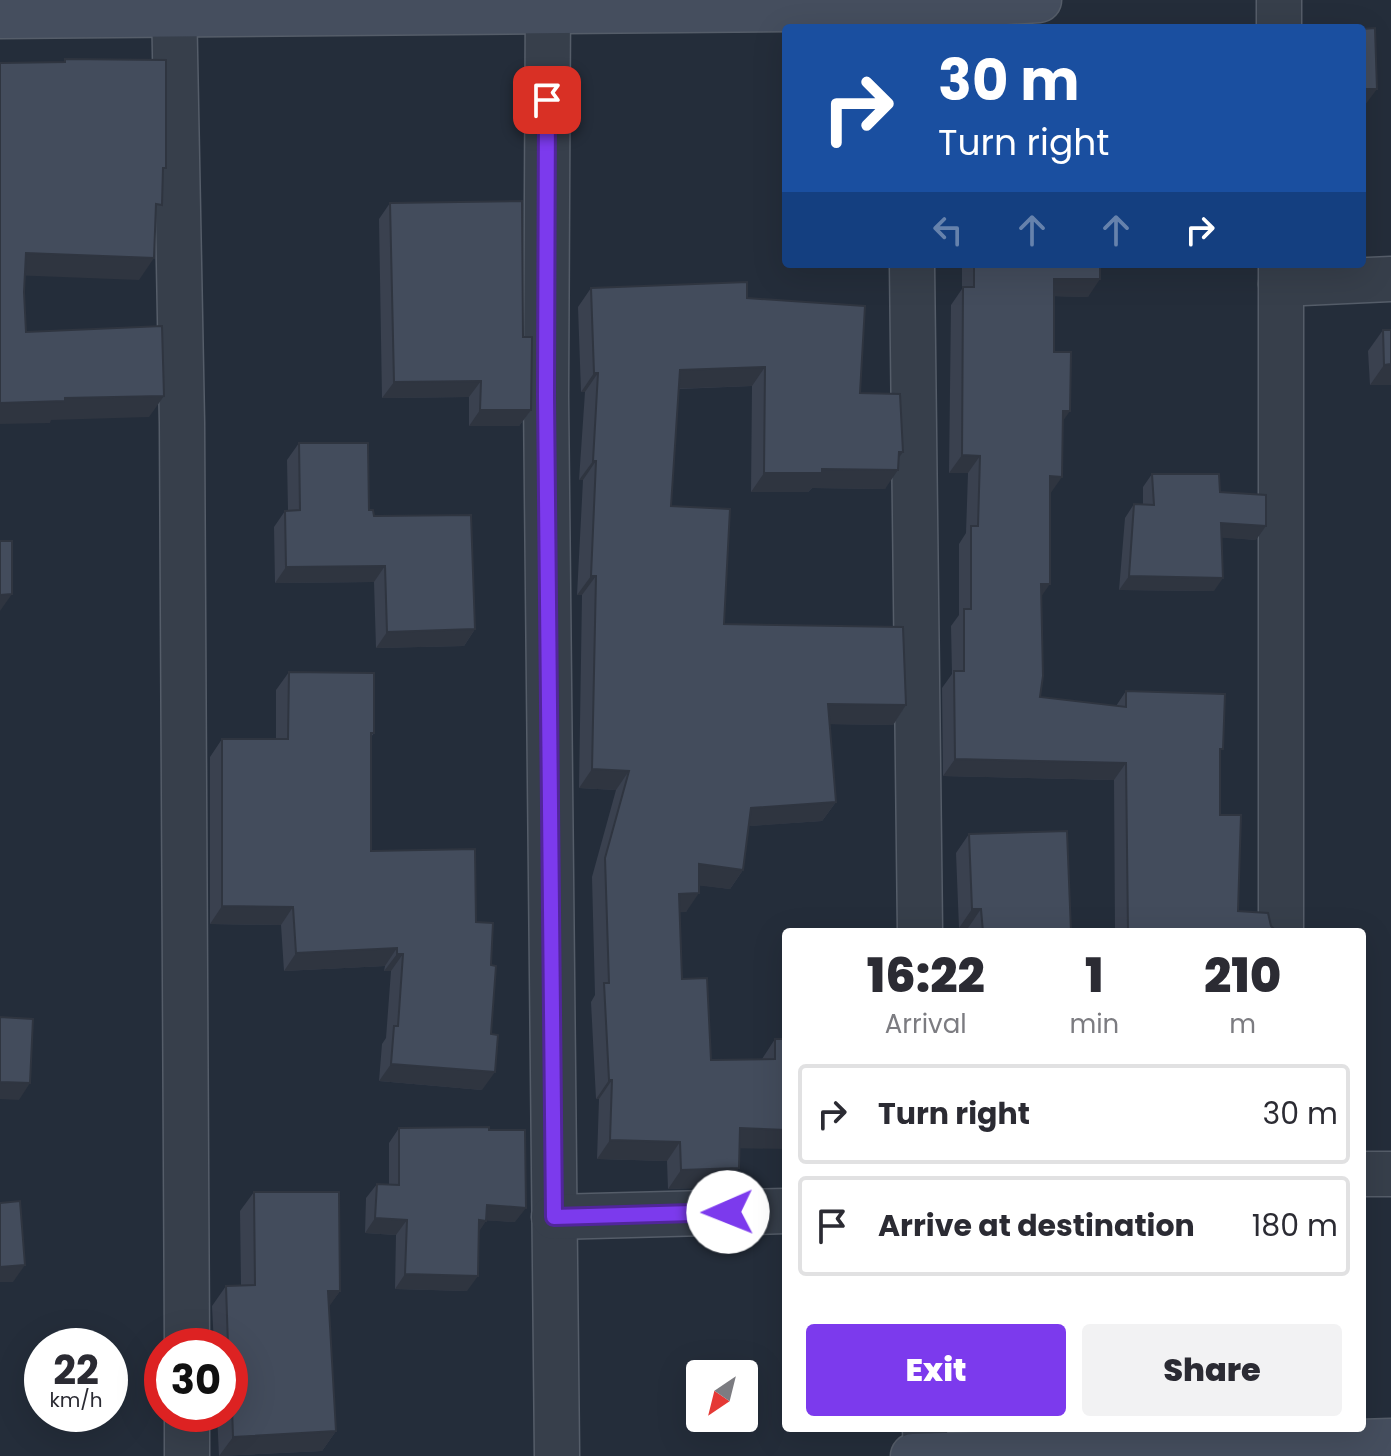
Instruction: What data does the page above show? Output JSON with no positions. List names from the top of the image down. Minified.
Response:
{"north":"bottom left","page":{"turn":["30 m","Turn right"],"eta":["16:22","Arrival","1","min","210","m"],"list":[{"name":"Turn right","value":"30 m"},{"name":"Arrive at destination","value":"180 m"}],"buttons":["Exit","Share"],"speed":"22 km/h","limit":"30"}}
